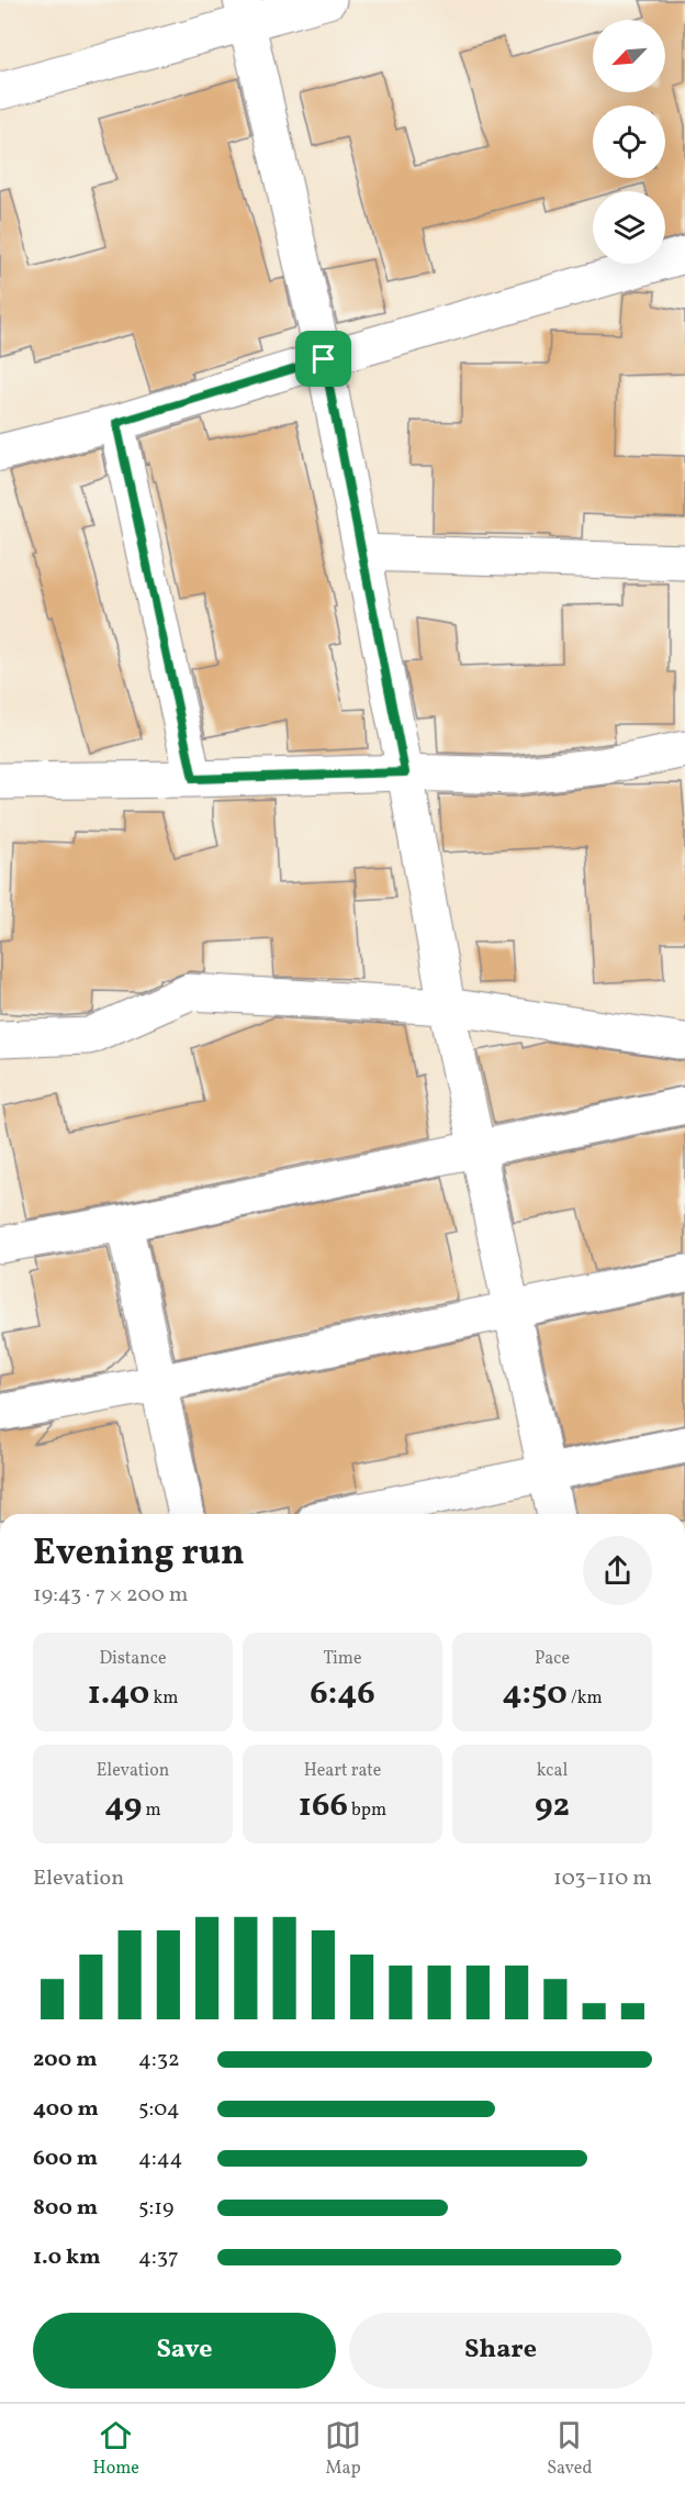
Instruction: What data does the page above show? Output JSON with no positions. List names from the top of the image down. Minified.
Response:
{"north":"bottom left","page":{"heading":["Evening run","19:43 · 7 × 200 m"],"stats":[["Distance","1.40 km"],["Time","6:46"],["Pace","4:50 /km"],["Elevation","49 m"],["Heart rate","166 bpm"],["kcal","92"]],"chart":["Elevation","103–110 m"],"list":[{"name":"200 m","note":"4:32"},{"name":"400 m","note":"5:04"},{"name":"600 m","note":"4:44"},{"name":"800 m","note":"5:19"},{"name":"1.0 km","note":"4:37"}],"buttons":["Save","Share"],"tabs":["Home","Map","Saved"]}}
